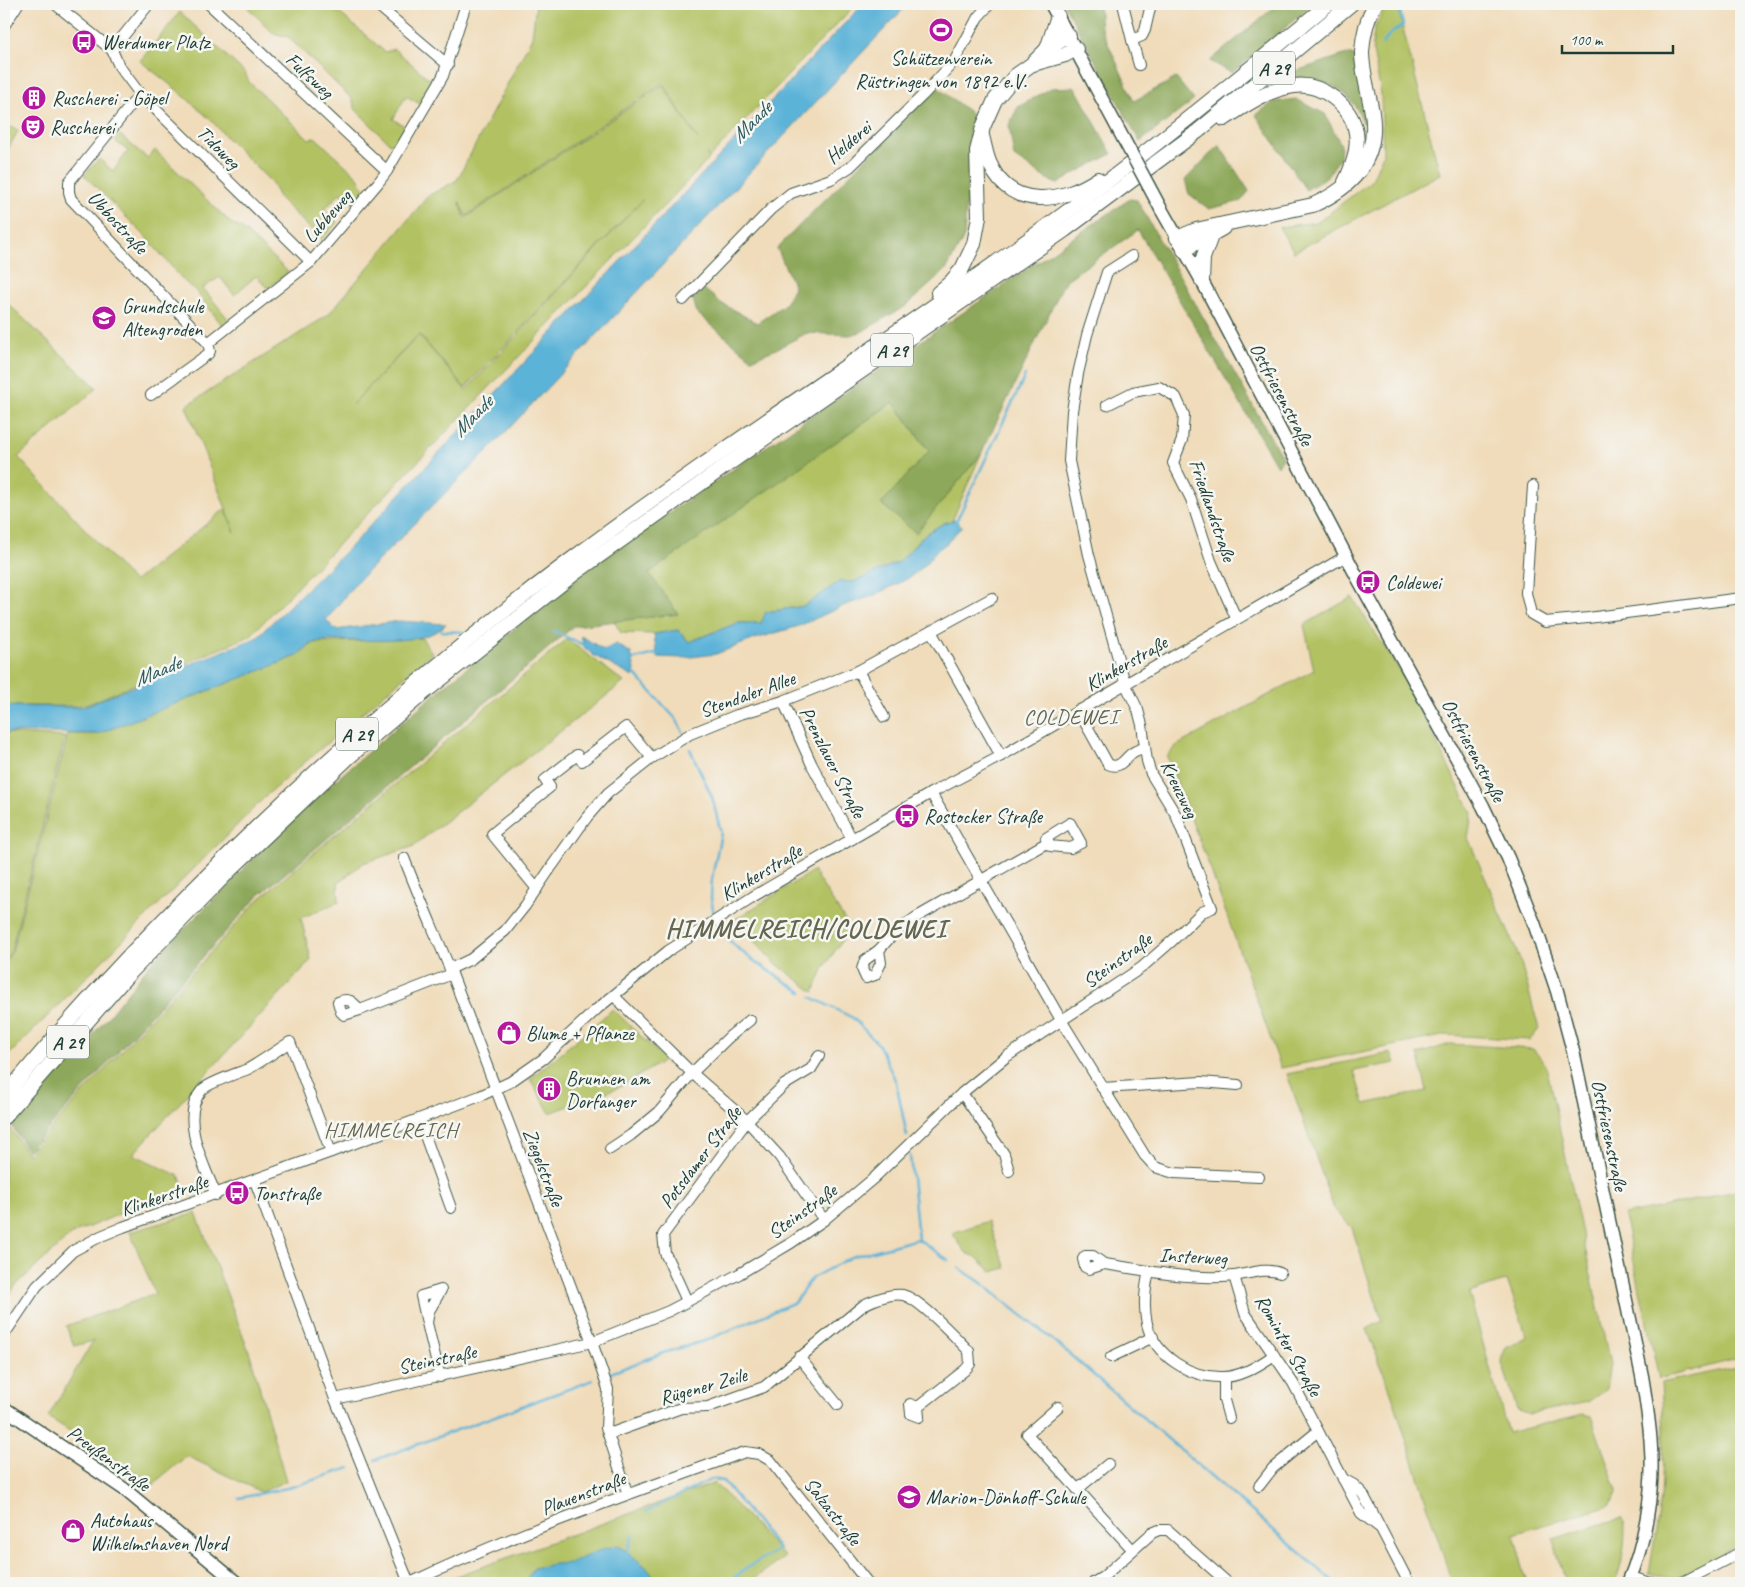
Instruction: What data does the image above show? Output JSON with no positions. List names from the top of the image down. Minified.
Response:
{"streets":{"highway":["A 29"],"main road":["Ostfriesenstraße","Preußenstraße"],"street":["Fulfsweg","Helderei","Tidoweg","Lubbeweg","Ubbostraße","Friedlandstraße","Klinkerstraße","Stendaler Allee","Prenzlauer Straße","Kreuzweg","Steinstraße","Potsdamer Straße","Ziegelstraße","Insterweg","Rominter Straße","Rügener Zeile","Plauenstraße","Salzastraße"]},"crossings":[["Fulfsweg","Lubbeweg"],["Tidoweg","Lubbeweg"],["Tidoweg","Ubbostraße"],["Lubbeweg","Ubbostraße"],["Ostfriesenstraße","Klinkerstraße"],["Friedlandstraße","Klinkerstraße"],["Klinkerstraße","Prenzlauer Straße"],["Klinkerstraße","Kreuzweg"],["Klinkerstraße","Ziegelstraße"],["Stendaler Allee","Prenzlauer Straße"],["Stendaler Allee","Ziegelstraße"],["Kreuzweg","Steinstraße"],["Steinstraße","Potsdamer Straße"],["Steinstraße","Ziegelstraße"],["Ziegelstraße","Rügener Zeile"],["Ziegelstraße","Plauenstraße"],["Insterweg","Rominter Straße"],["Plauenstraße","Salzastraße"]],"districts":["COLDEWEI","HIMMELREICH/COLDEWEI","HIMMELREICH"],"water":["Maade"],"places":{"sports":["Schützenverein Rüstringen von 1892 e.V."],"bus stop":["Werdumer Platz","Coldewei","Rostocker Straße","Tonstraße"],"building":["Ruscherei - Göpel","Brunnen am Dorfanger"],"theatre":["Ruscherei"],"school or university":["Grundschule Altengroden","Marion-Dönhoff-Schule"],"shop":["Blume + Pflanze","Autohaus Wilhelmshaven Nord"]},"scale_bar":"100 m"}
